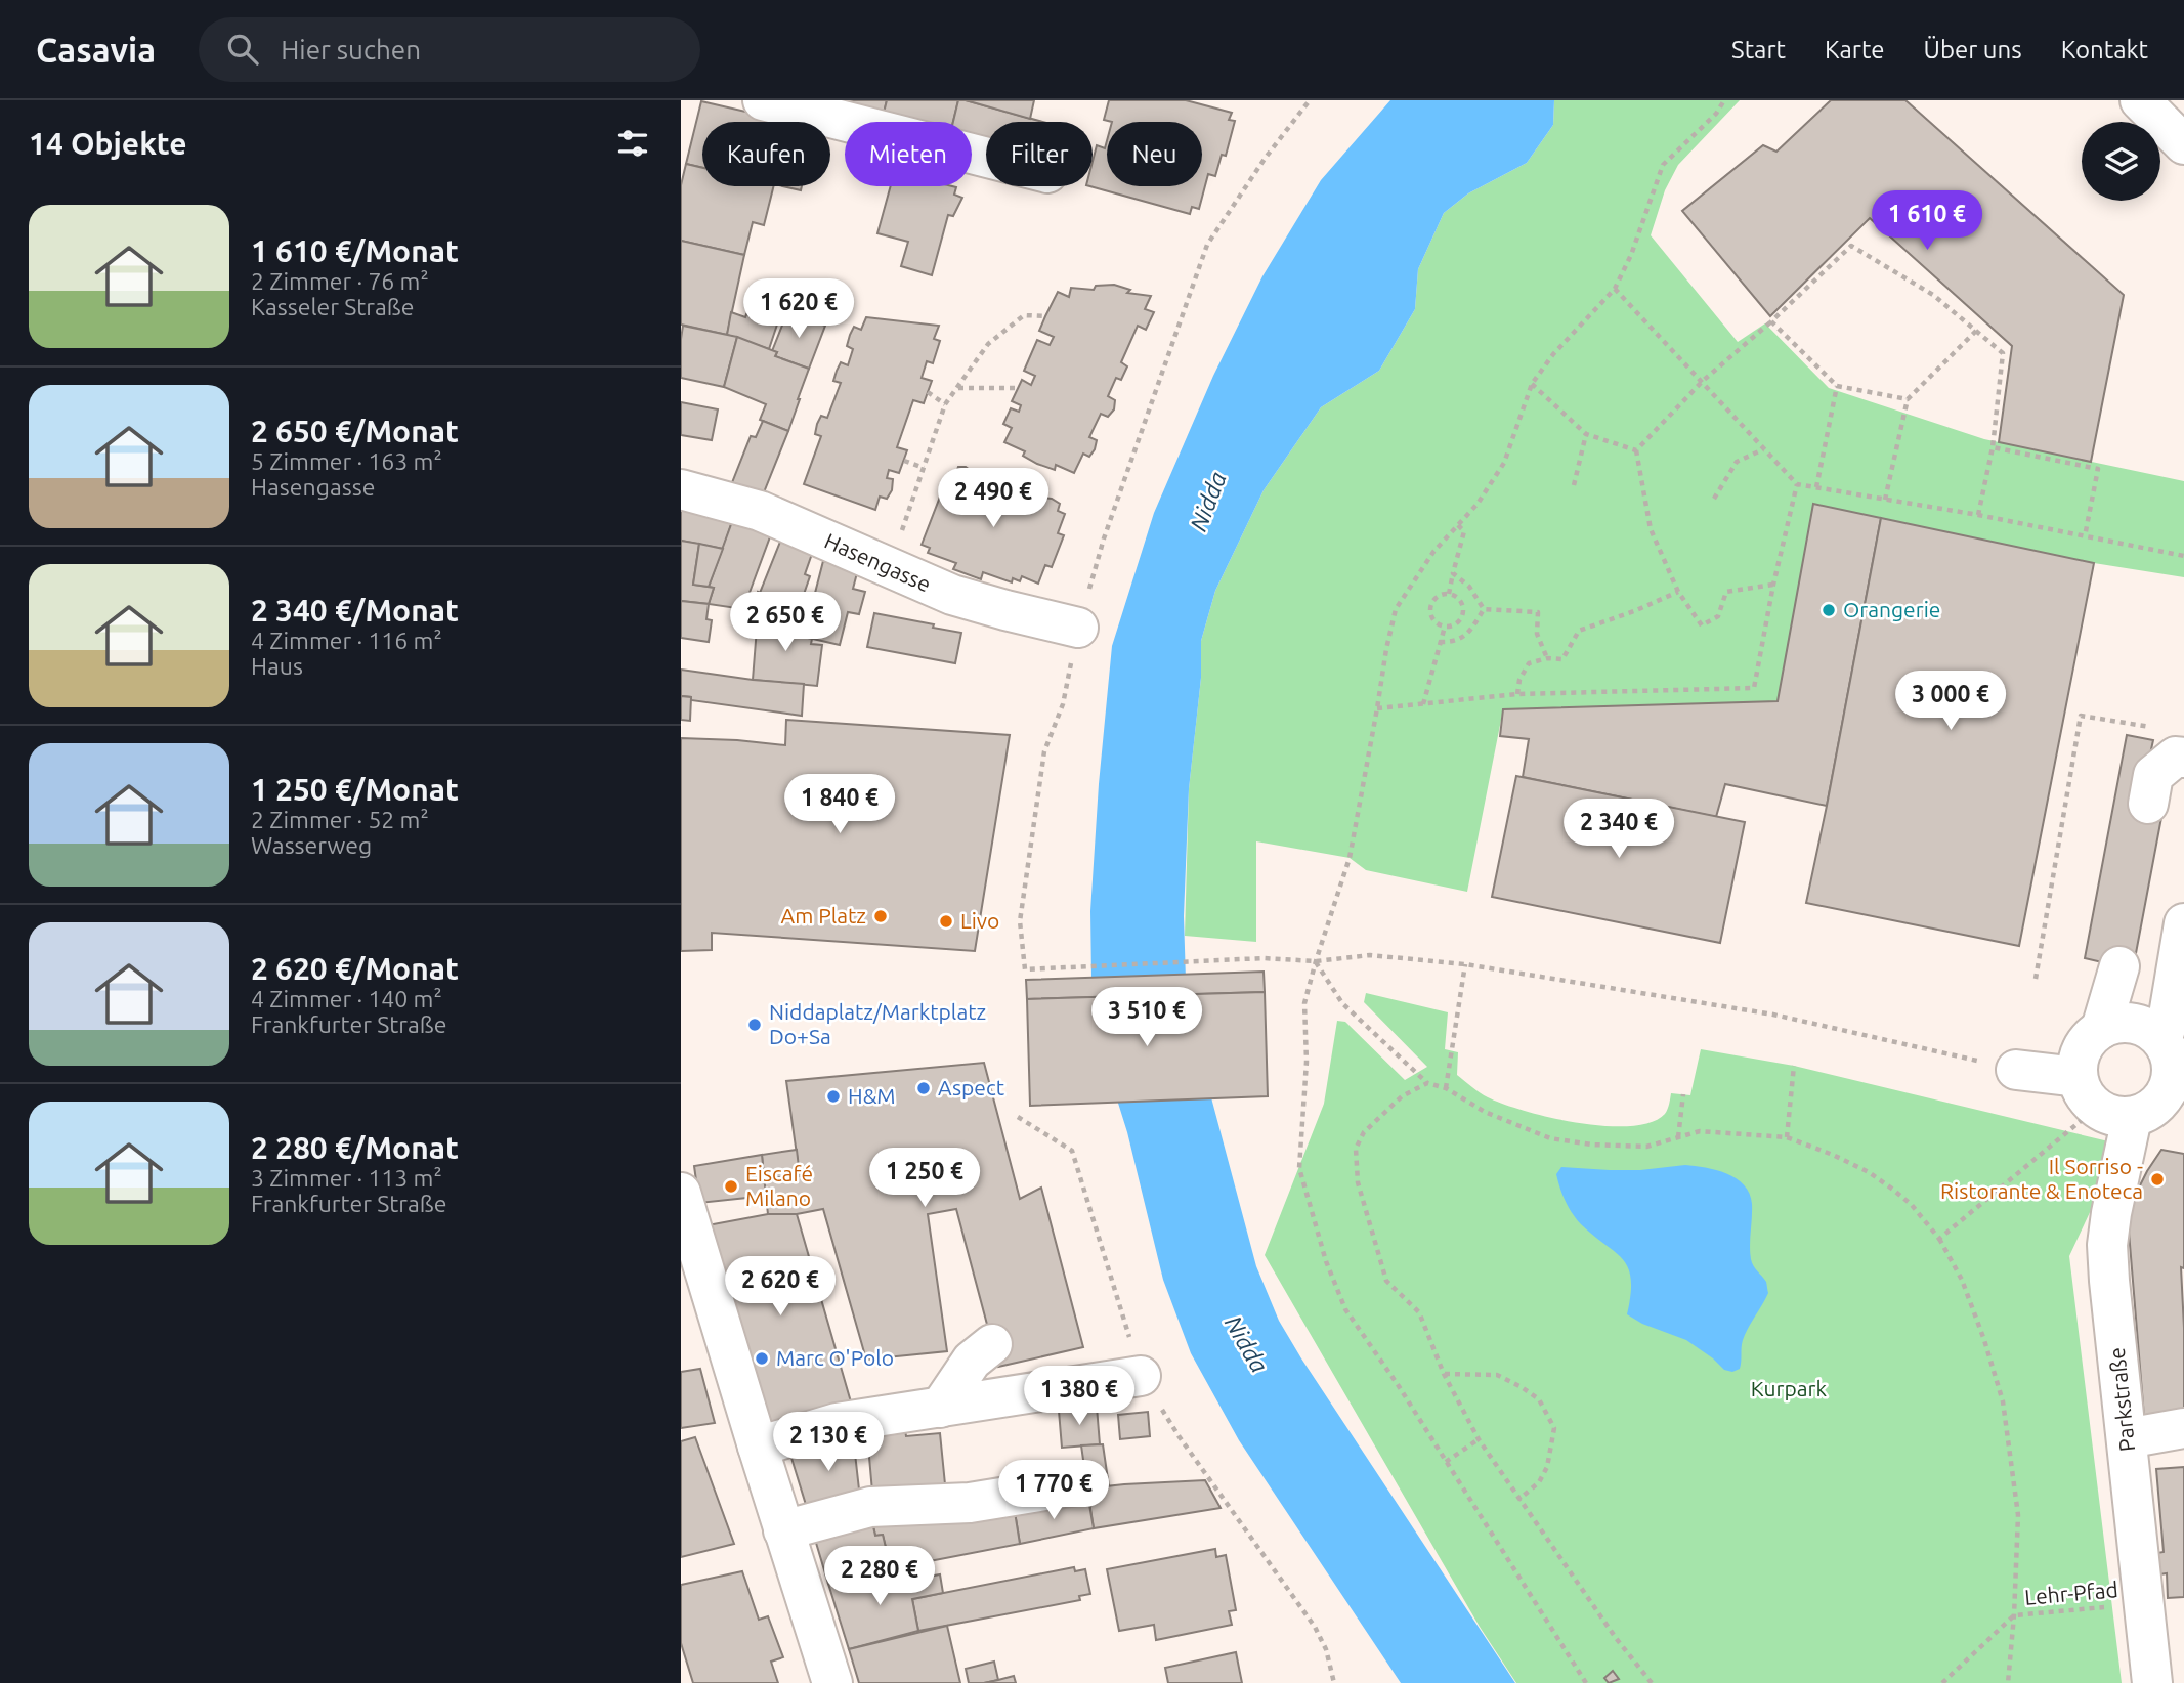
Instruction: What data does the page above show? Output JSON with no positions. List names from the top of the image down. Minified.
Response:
{"streets":{"street":["Hasengasse","Parkstraße"],"path":["Lehr-Pfad"]},"crossings":[["Parkstraße","Lehr-Pfad"]],"water":["Nidda"],"parks":["Kurpark"],"places":["Orangerie","Am Platz","Livo","Niddaplatz/Marktplatz Do+Sa","Aspect","H&M","Il Sorriso - Ristorante & Enoteca","Eiscafé Milano","Marc O'Polo"],"page":{"header":"Casavia","search":"Hier suchen","nav":["Start","Karte","Über uns","Kontakt"],"heading":"14 Objekte","chip":["Kaufen","Mieten","Filter","Neu"],"list":[{"name":"1 610 €/Monat","note":"2 Zimmer · 76 m² · Kasseler Straße"},{"name":"2 650 €/Monat","note":"5 Zimmer · 163 m² · Hasengasse"},{"name":"2 340 €/Monat","note":"4 Zimmer · 116 m² · Haus"},{"name":"1 250 €/Monat","note":"2 Zimmer · 52 m² · Wasserweg"},{"name":"2 620 €/Monat","note":"4 Zimmer · 140 m² · Frankfurter Straße"},{"name":"2 280 €/Monat","note":"3 Zimmer · 113 m² · Frankfurter Straße"}],"price":["1 610 €","1 620 €","2 490 €","2 650 €","3 000 €","1 840 €","2 340 €","3 510 €","1 250 €","2 620 €","1 380 €","2 130 €","1 770 €","2 280 €"]}}
